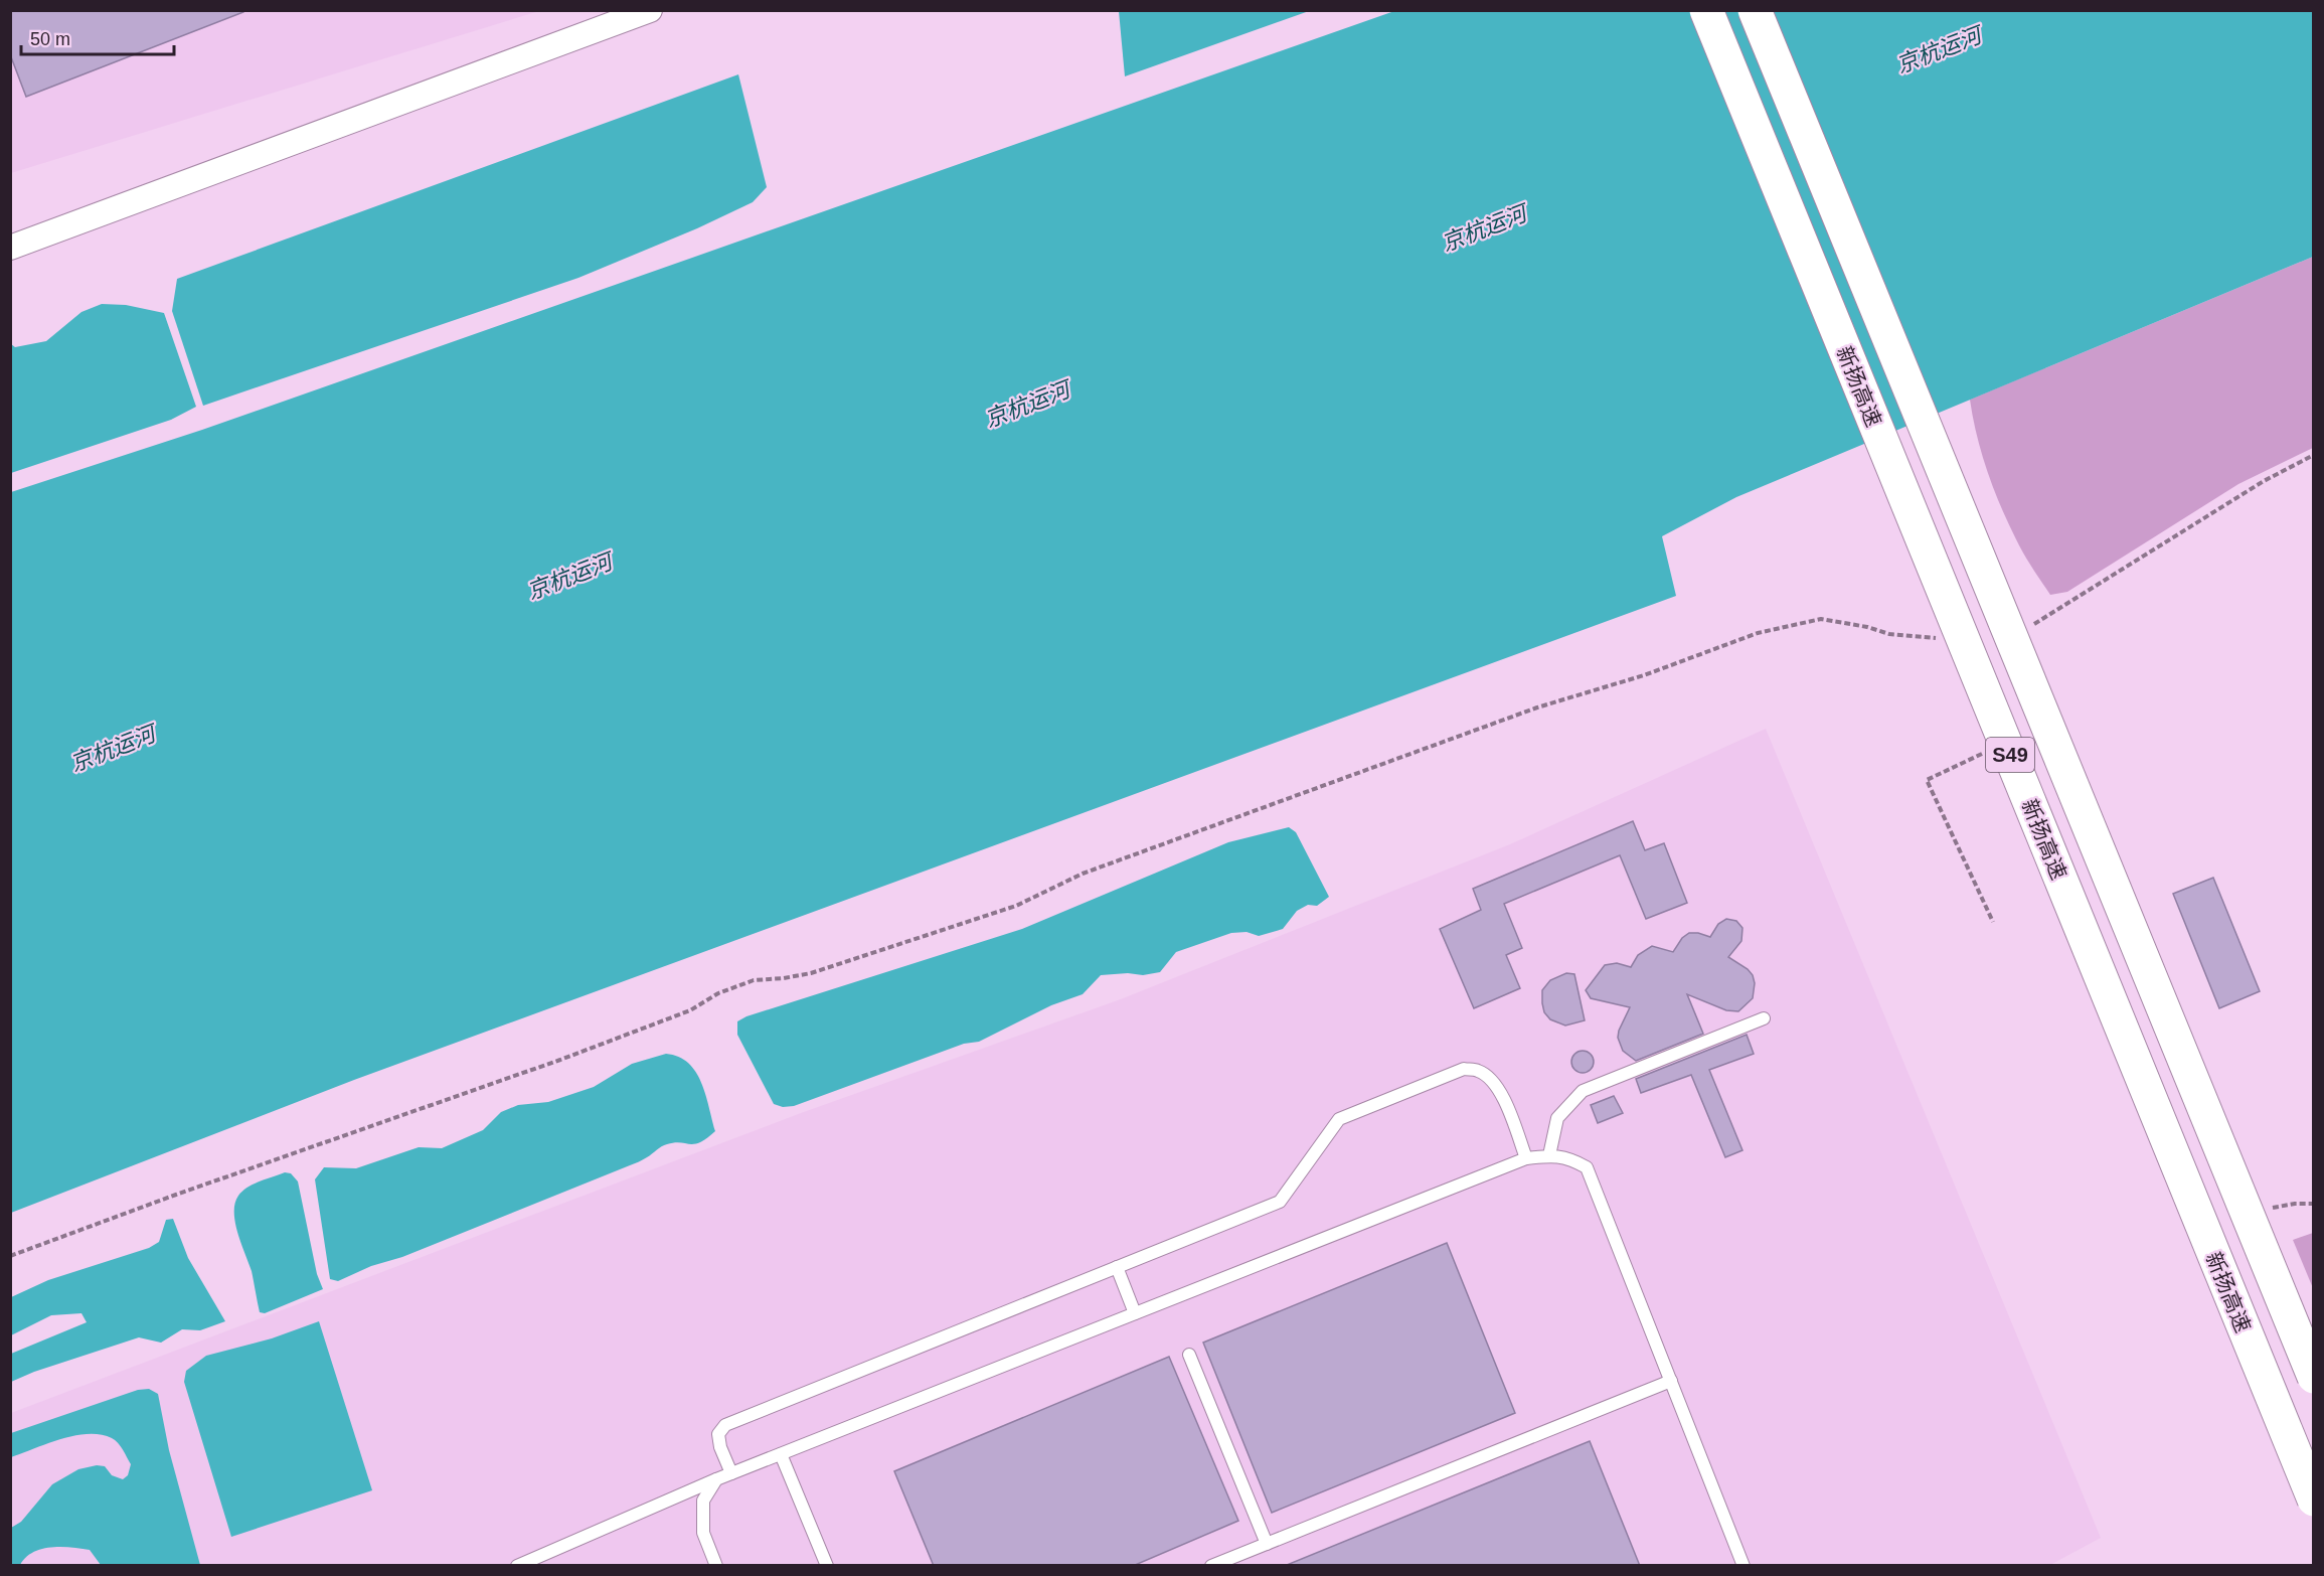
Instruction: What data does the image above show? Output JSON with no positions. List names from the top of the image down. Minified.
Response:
{"streets":{"highway":["新扬高速","S49"]},"water":["京杭运河"],"scale_bar":"50 m"}
